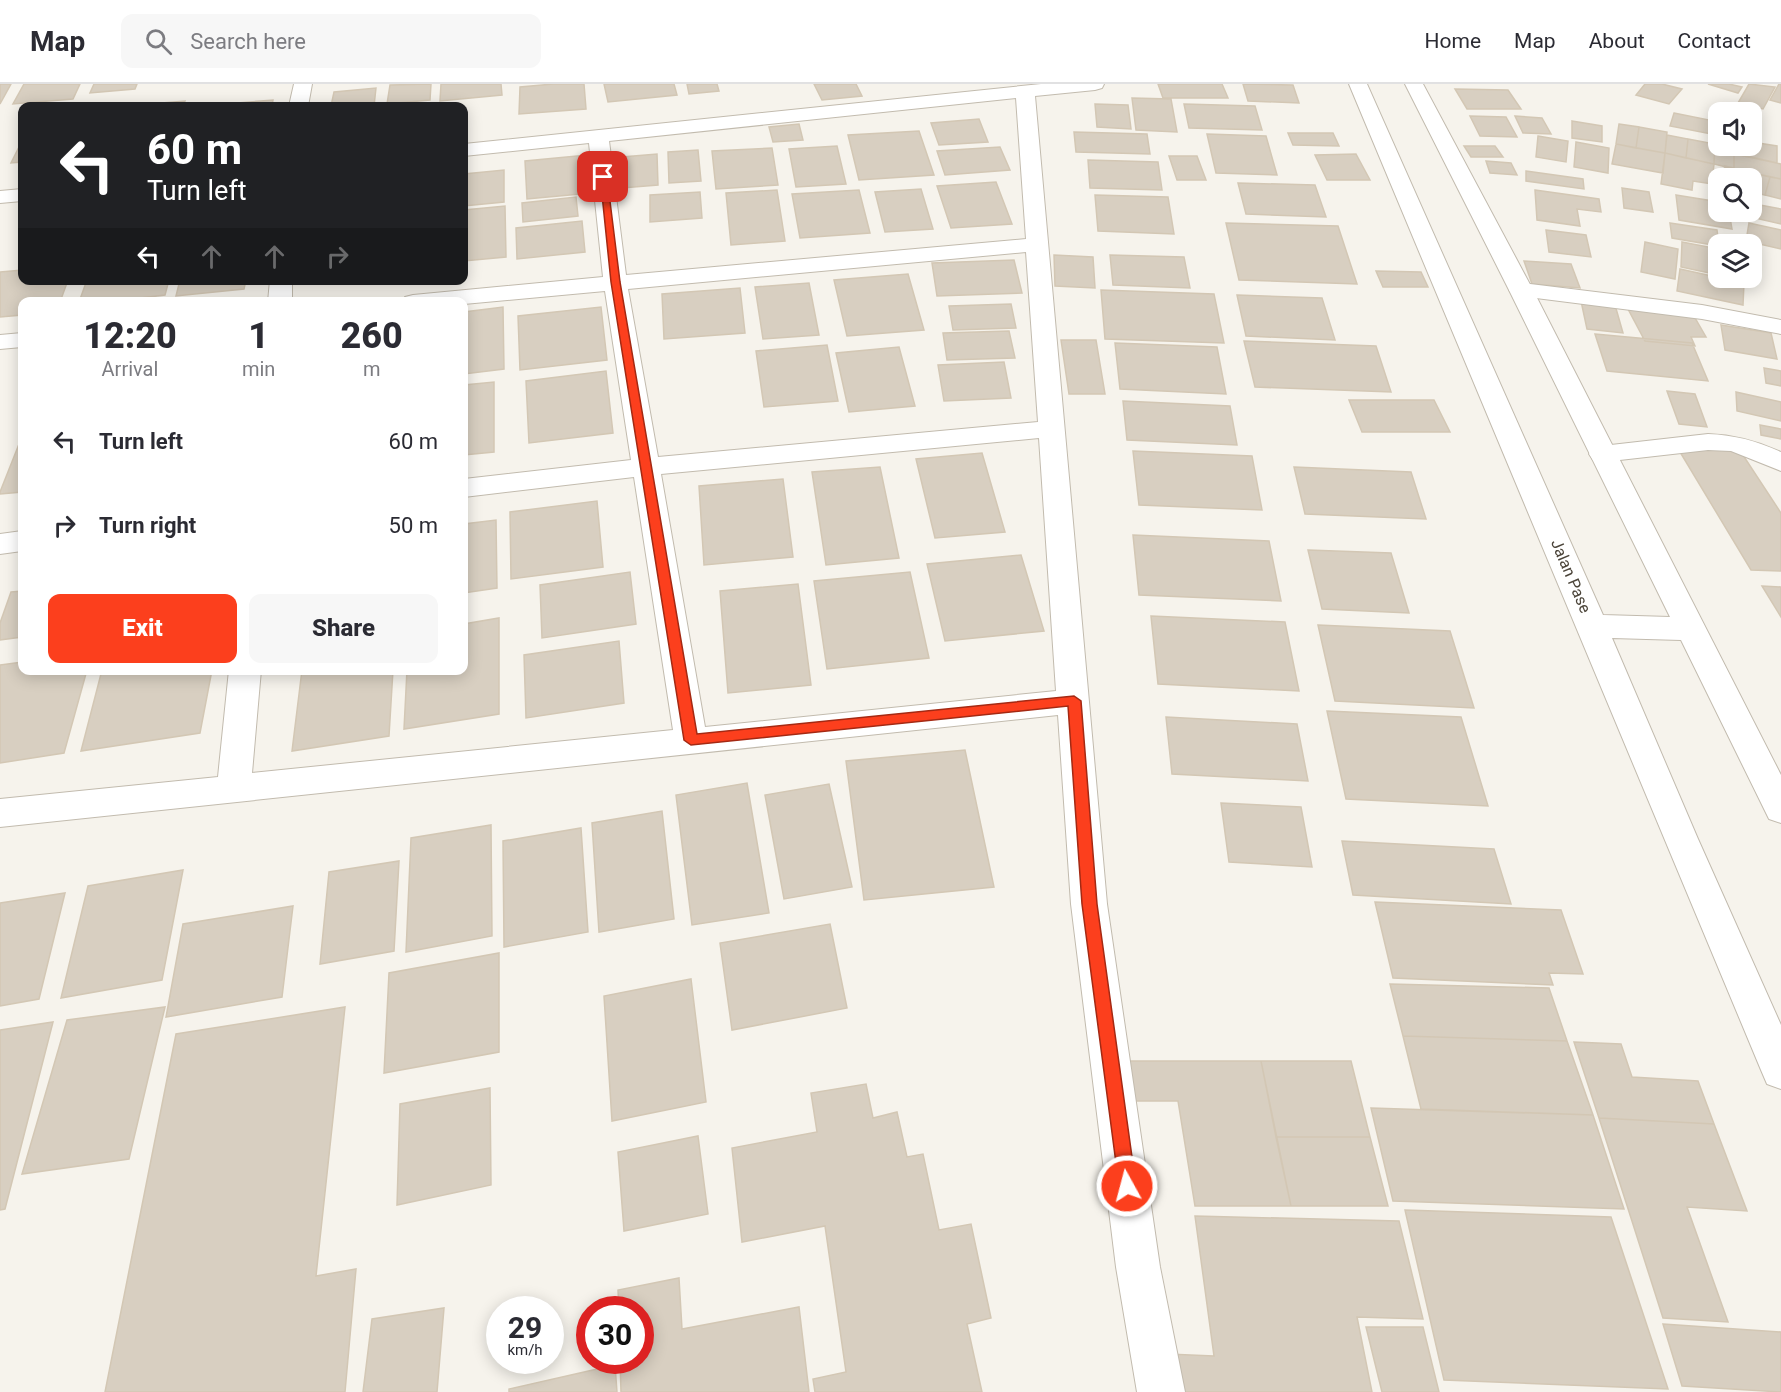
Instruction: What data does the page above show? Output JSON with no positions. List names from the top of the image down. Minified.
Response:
{"streets":{"street":["Jalan Pase"]},"page":{"header":"Map","search":"Search here","nav":["Home","Map","About","Contact"],"turn":["60 m","Turn left"],"eta":["12:20","Arrival","1","min","260","m"],"list":[{"name":"Turn left","value":"60 m"},{"name":"Turn right","value":"50 m"}],"buttons":["Exit","Share"],"speed":"29 km/h","limit":"30"}}
